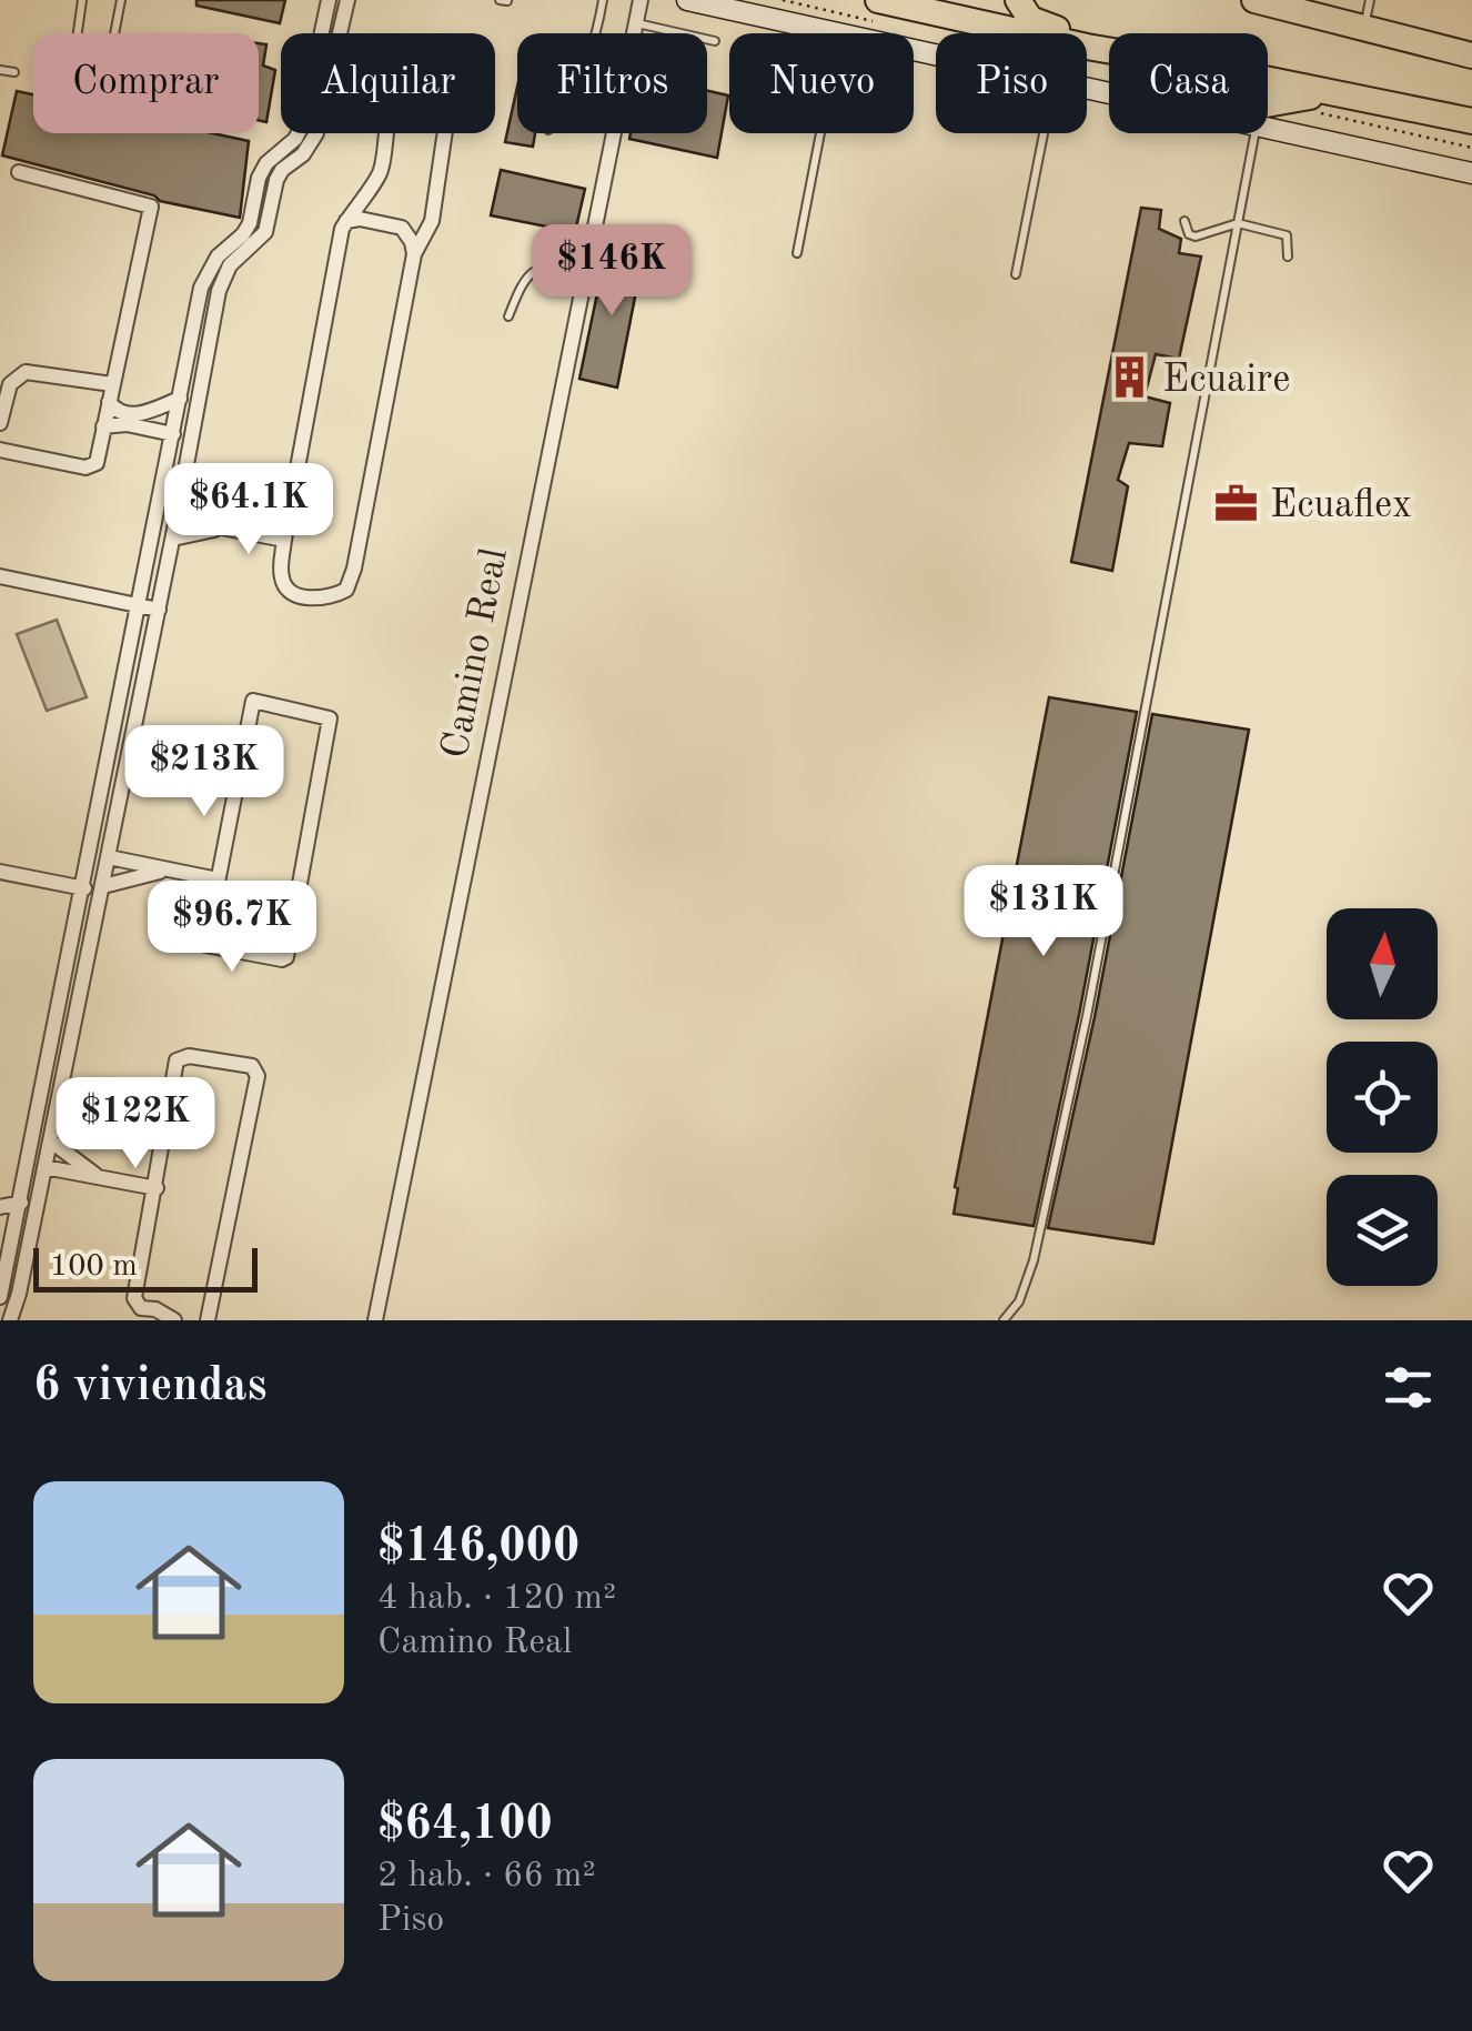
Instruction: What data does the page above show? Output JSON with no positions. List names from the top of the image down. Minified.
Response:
{"streets":{"street":["Camino Real"]},"places":{"building":["Ecuaire"],"office":["Ecuaflex"]},"scale_bar":"100 m","north":"top","page":{"chip":["Comprar","Alquilar","Filtros","Nuevo","Piso","Casa"],"price":["$146K","$64.1K","$213K","$131K","$96.7K","$122K"],"scale":"100 m","heading":"6 viviendas","list":[{"name":"$146,000","note":"4 hab. · 120 m² · Camino Real"},{"name":"$64,100","note":"2 hab. · 66 m² · Piso"}]}}
